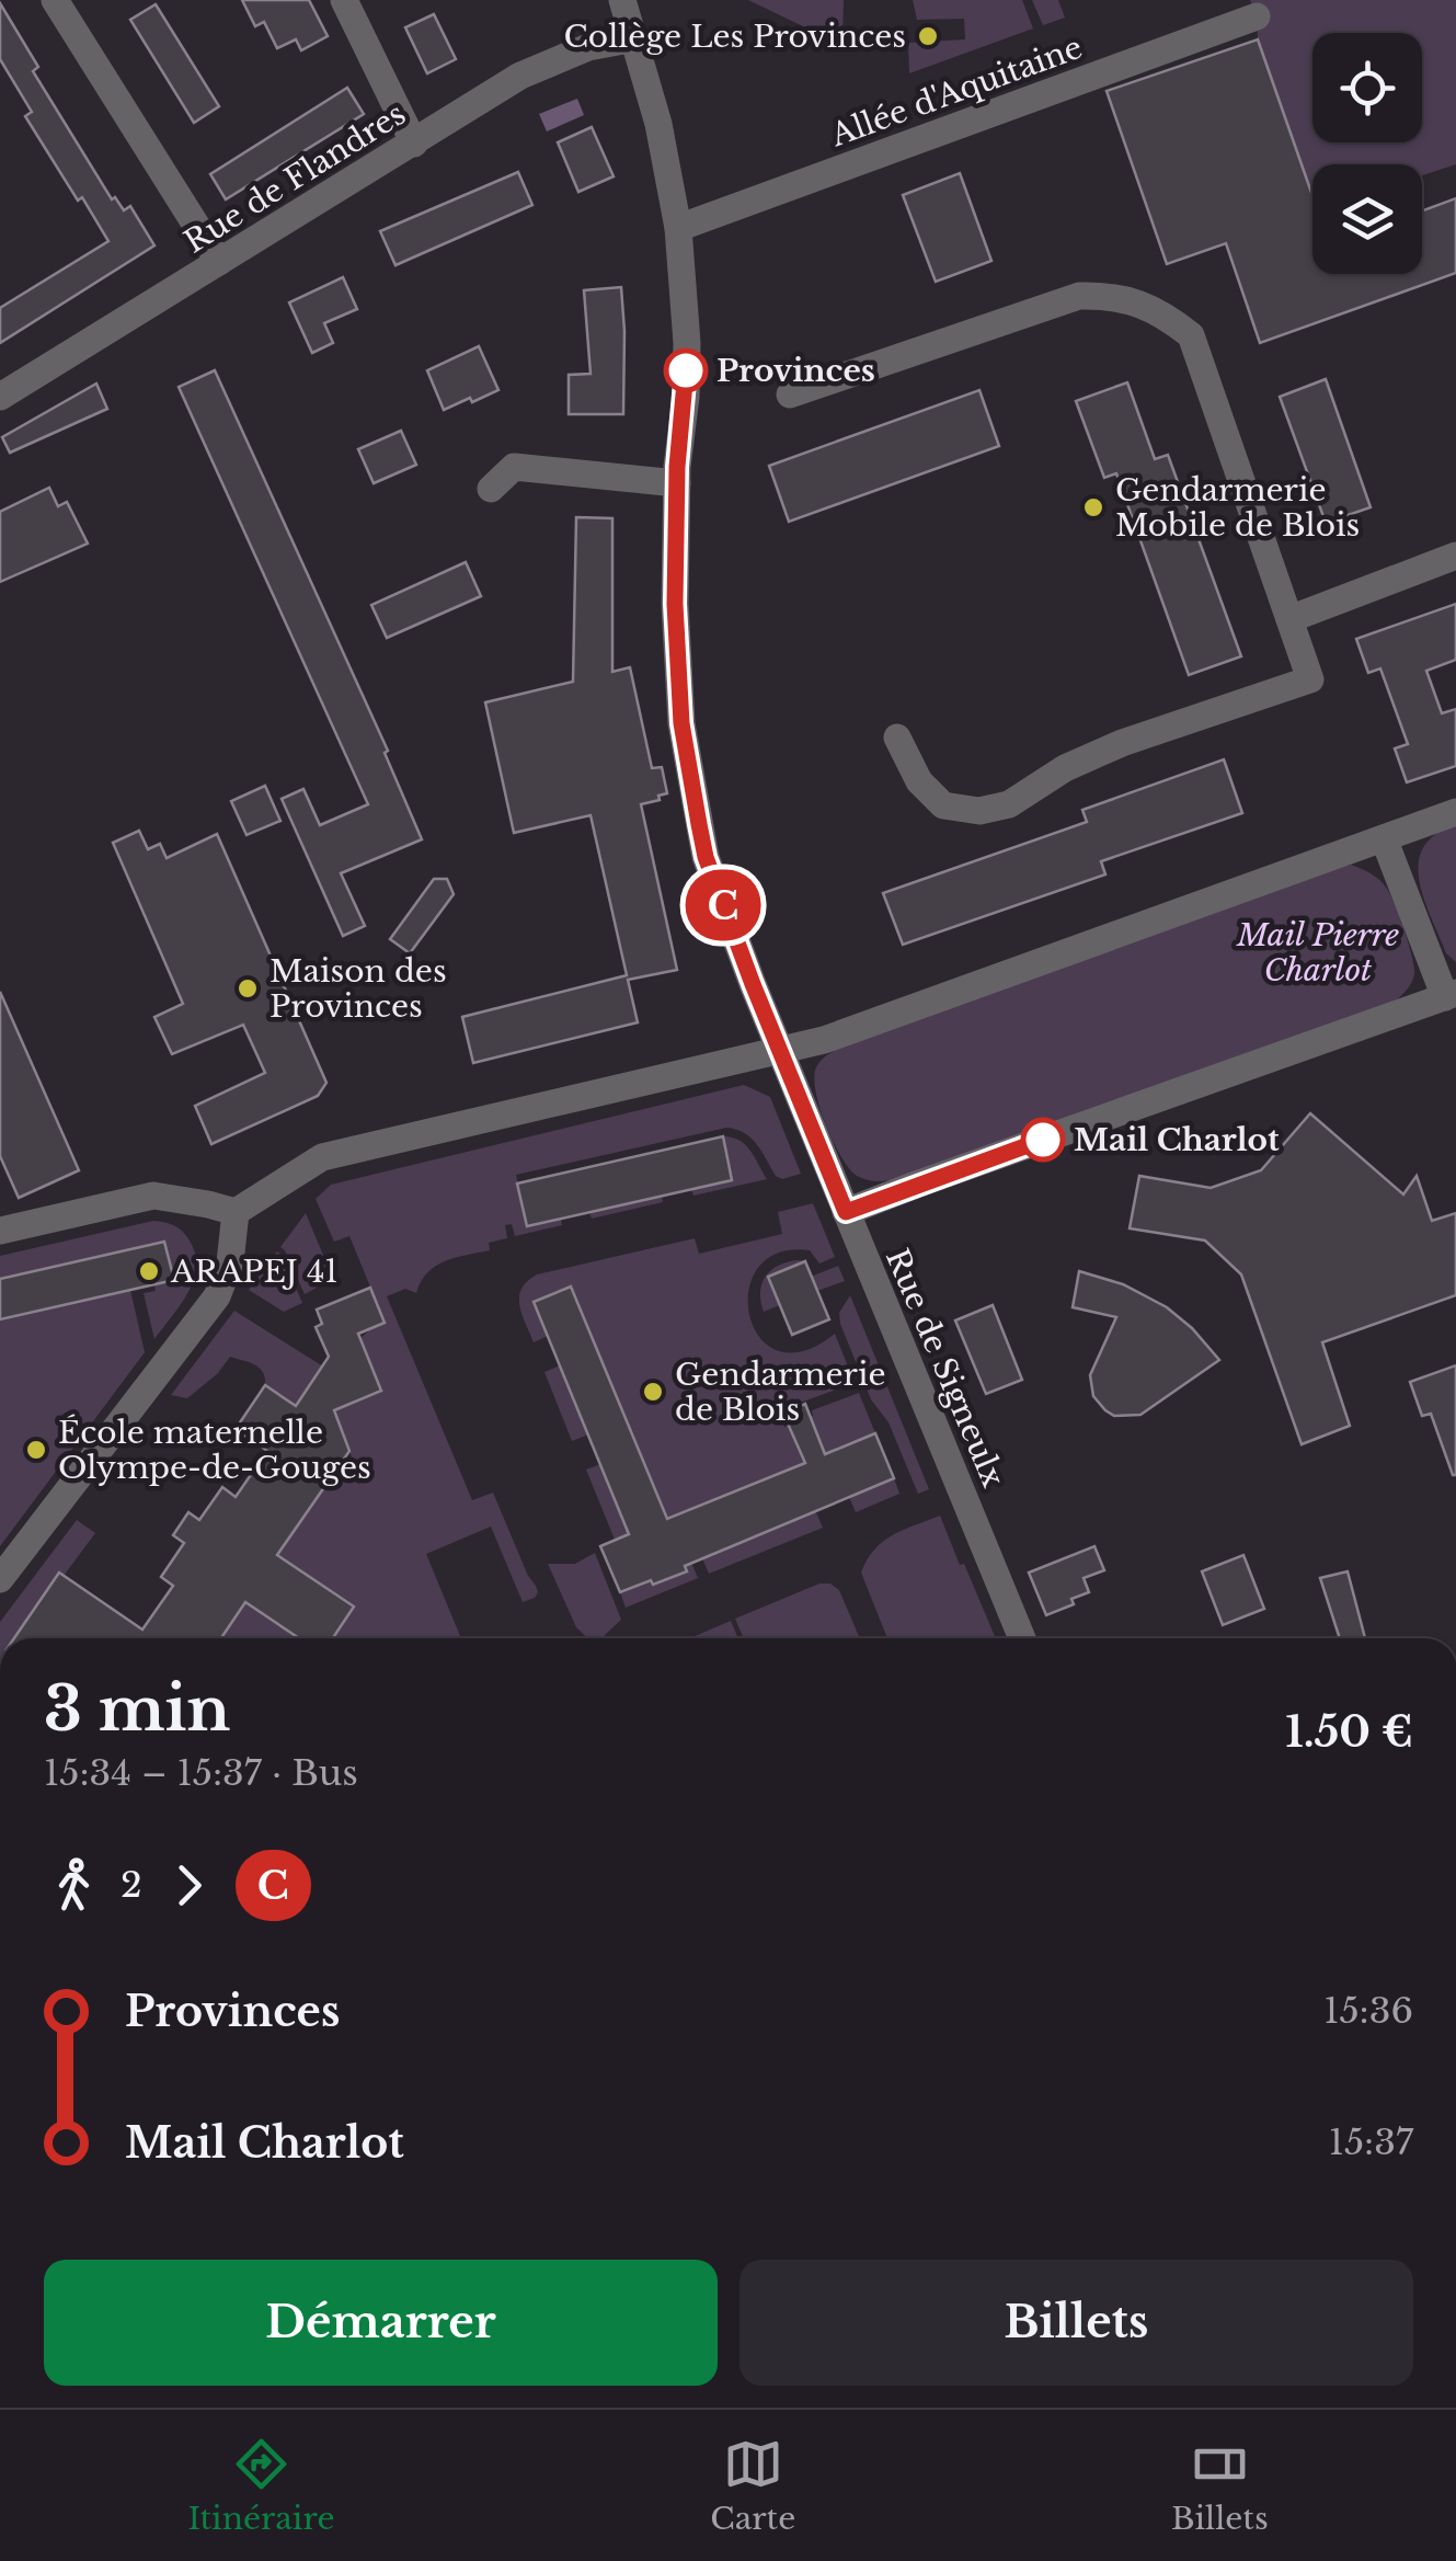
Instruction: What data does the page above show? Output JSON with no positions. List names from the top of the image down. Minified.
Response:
{"streets":{"street":["Allée d'Aquitaine","Rue de Flandres","Rue de Signeulx"]},"crossings":[["Allée d'Aquitaine","Rue de Signeulx"],["Rue de Flandres","Rue de Signeulx"]],"parks":["Mail Pierre Charlot"],"places":["Collège Les Provinces","Provinces","Gendarmerie Mobile de Blois","Maison des Provinces","Mail Charlot","ARAPEJ 41","Gendarmerie de Blois","École maternelle Olympe-de-Gouges"],"lines":["bus line C"],"page":{"on_map":"C","heading":["3 min","15:34 – 15:37 · Bus","1.50 €"],"legs":["2","C"],"list":[{"name":"Provinces","value":"15:36"},{"name":"Mail Charlot","value":"15:37"}],"buttons":["Démarrer","Billets"],"tabs":["Itinéraire","Carte","Billets"]}}
